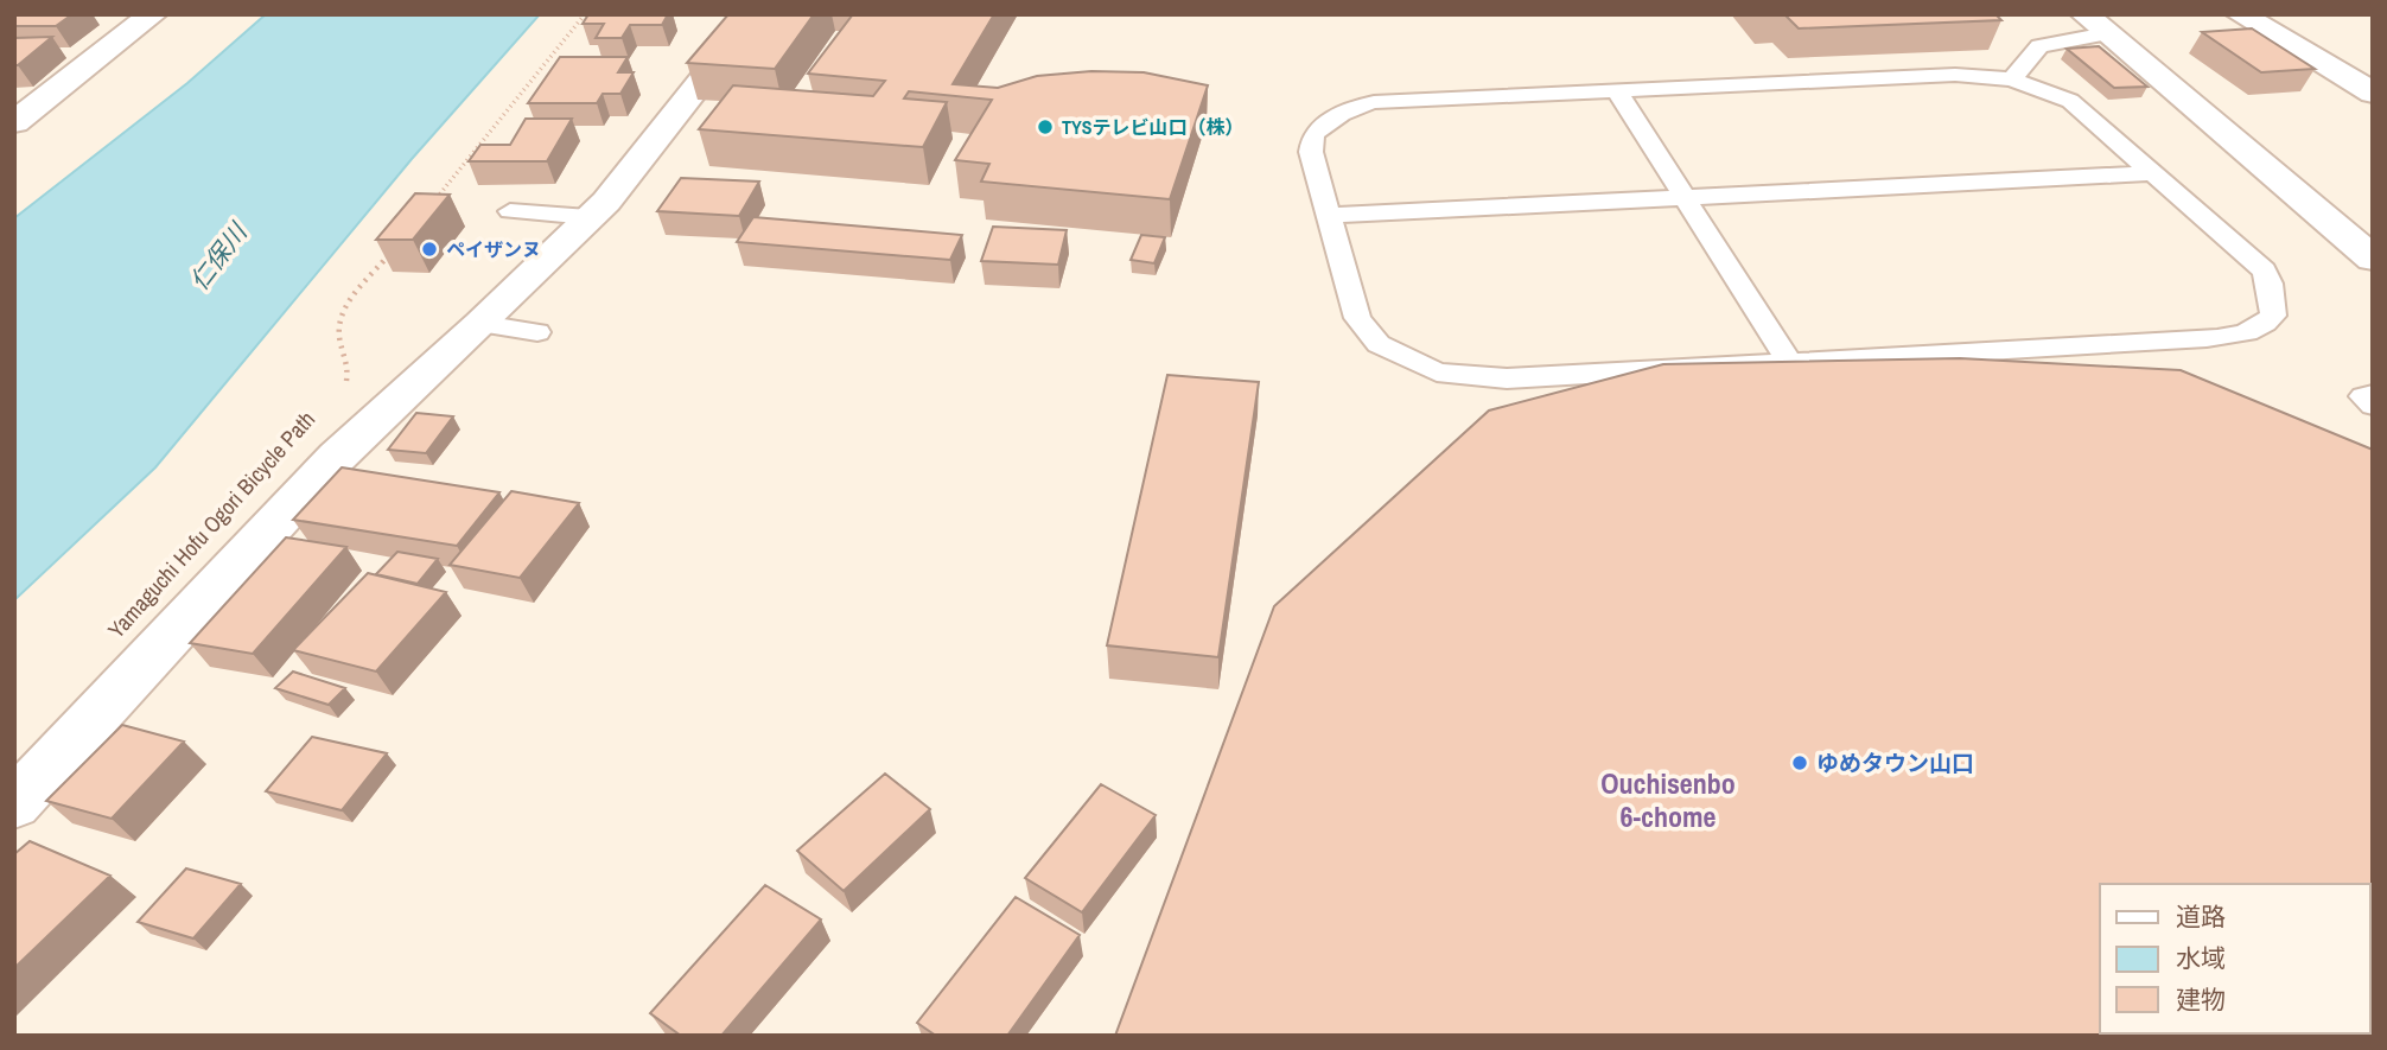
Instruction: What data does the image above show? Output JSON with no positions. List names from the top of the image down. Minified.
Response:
{"districts":["Ouchisenbo 6-chome"],"water":["仁保川"],"places":["TYSテレビ山口（株）","ペイザンヌ","ゆめタウン山口"],"legend":["道路","水域","建物"]}
